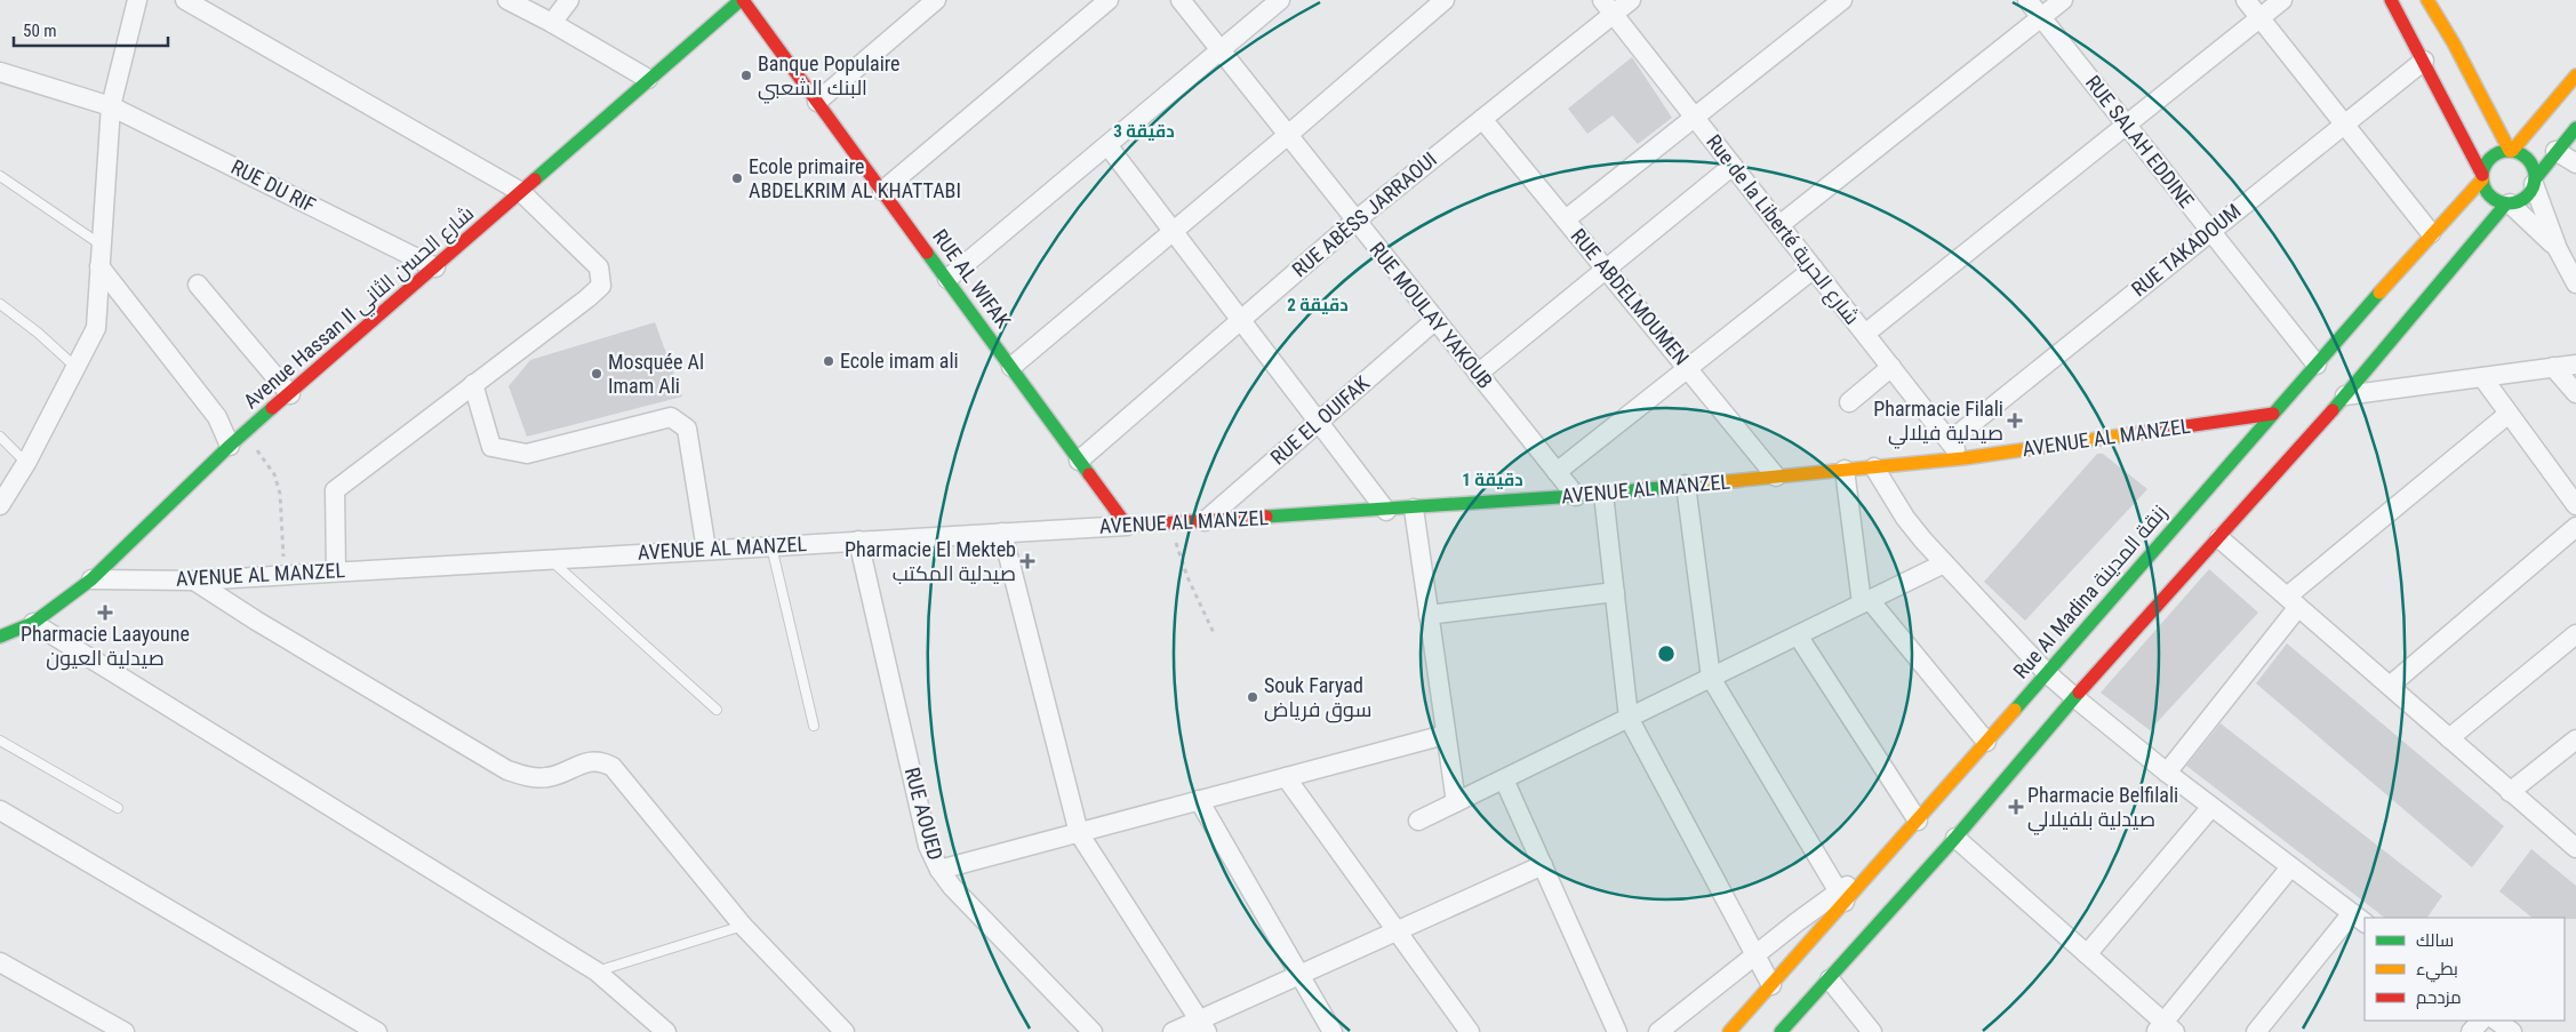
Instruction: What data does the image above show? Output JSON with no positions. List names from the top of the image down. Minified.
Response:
{"streets":{"street":["RUE SALAH EDDINE","RUE DU RIF","RUE ABÈSS JARRAOUI","Rue de la Liberté شارع الحرية","RUE TAKADOUM","RUE AL WIFAK","RUE ABDELMOUMEN","Avenue Hassan II شارع الحسن الثاني","RUE MOULAY YAKOUB","RUE EL OUIFAK","AVENUE AL MANZEL","Rue Al Madina زنقة المدينة","RUE AOUED"]},"crossings":[["RUE SALAH EDDINE","RUE TAKADOUM"],["RUE SALAH EDDINE","Rue Al Madina زنقة المدينة"],["RUE DU RIF","Avenue Hassan II شارع الحسن الثاني"],["RUE ABÈSS JARRAOUI","Rue de la Liberté شارع الحرية"],["RUE ABÈSS JARRAOUI","RUE AL WIFAK"],["RUE ABÈSS JARRAOUI","RUE ABDELMOUMEN"],["RUE ABÈSS JARRAOUI","RUE MOULAY YAKOUB"],["Rue de la Liberté شارع الحرية","RUE TAKADOUM"],["Rue de la Liberté شارع الحرية","AVENUE AL MANZEL"],["RUE AL WIFAK","Avenue Hassan II شارع الحسن الثاني"],["RUE AL WIFAK","AVENUE AL MANZEL"],["RUE ABDELMOUMEN","AVENUE AL MANZEL"],["Avenue Hassan II شارع الحسن الثاني","AVENUE AL MANZEL"],["RUE MOULAY YAKOUB","RUE EL OUIFAK"],["RUE MOULAY YAKOUB","AVENUE AL MANZEL"],["RUE EL OUIFAK","AVENUE AL MANZEL"],["AVENUE AL MANZEL","Rue Al Madina زنقة المدينة"],["AVENUE AL MANZEL","RUE AOUED"]],"places":{"other":["Banque Populaire البنك الشعبي","Ecole primaire ABDELKRIM AL KHATTABI","Ecole imam ali","Mosquée Al Imam Ali","Souk Faryad سوق فرياض"],"health":["Pharmacie Filali صيدلية فيلالي","Pharmacie El Mekteb صيدلية المكتب","Pharmacie Laayoune صيدلية العيون","Pharmacie Belfilali صيدلية بلفيلالي"]},"legend":["سالك","بطيء","مزدحم"],"scale_bar":"50 m","rings":["3 دقيقة","2 دقيقة","1 دقيقة"]}
